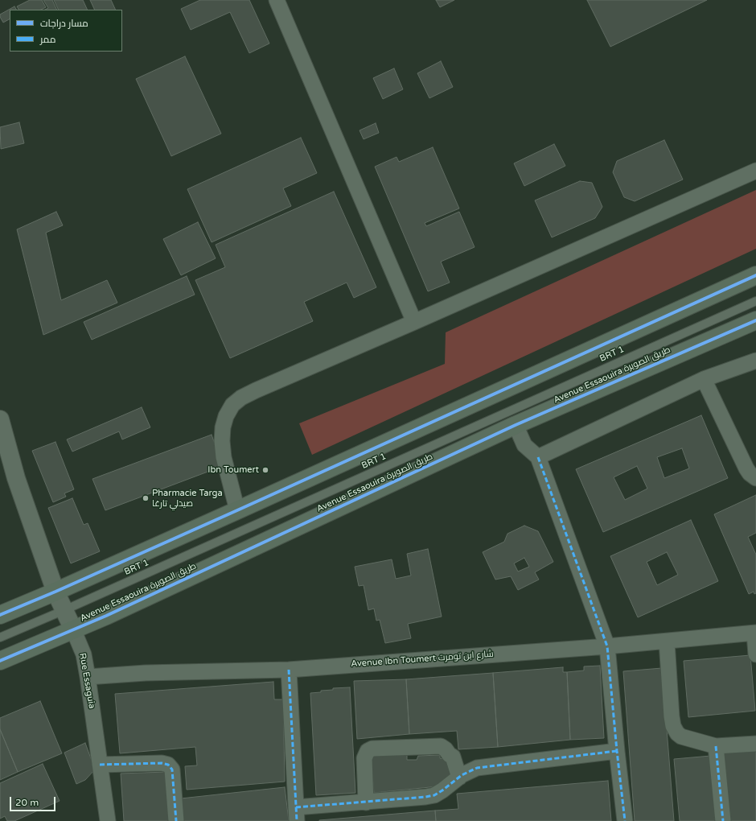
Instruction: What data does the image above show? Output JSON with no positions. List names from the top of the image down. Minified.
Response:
{"streets":{"main road":["Avenue Essaouira طريق الصويرة"],"street":["Avenue Ibn Toumert شارع ابن تومرت","Rue Essaguia"],"lane":["BRT 1"]},"crossings":[["BRT 1","Rue Essaguia"],["Avenue Essaouira طريق الصويرة","Rue Essaguia"],["Avenue Ibn Toumert شارع ابن تومرت","Rue Essaguia"]],"places":["Ibn Toumert","Pharmacie Targa صيدلي تارغا"],"legend":["مسار دراجات","ممر"],"scale_bar":"20 m"}
